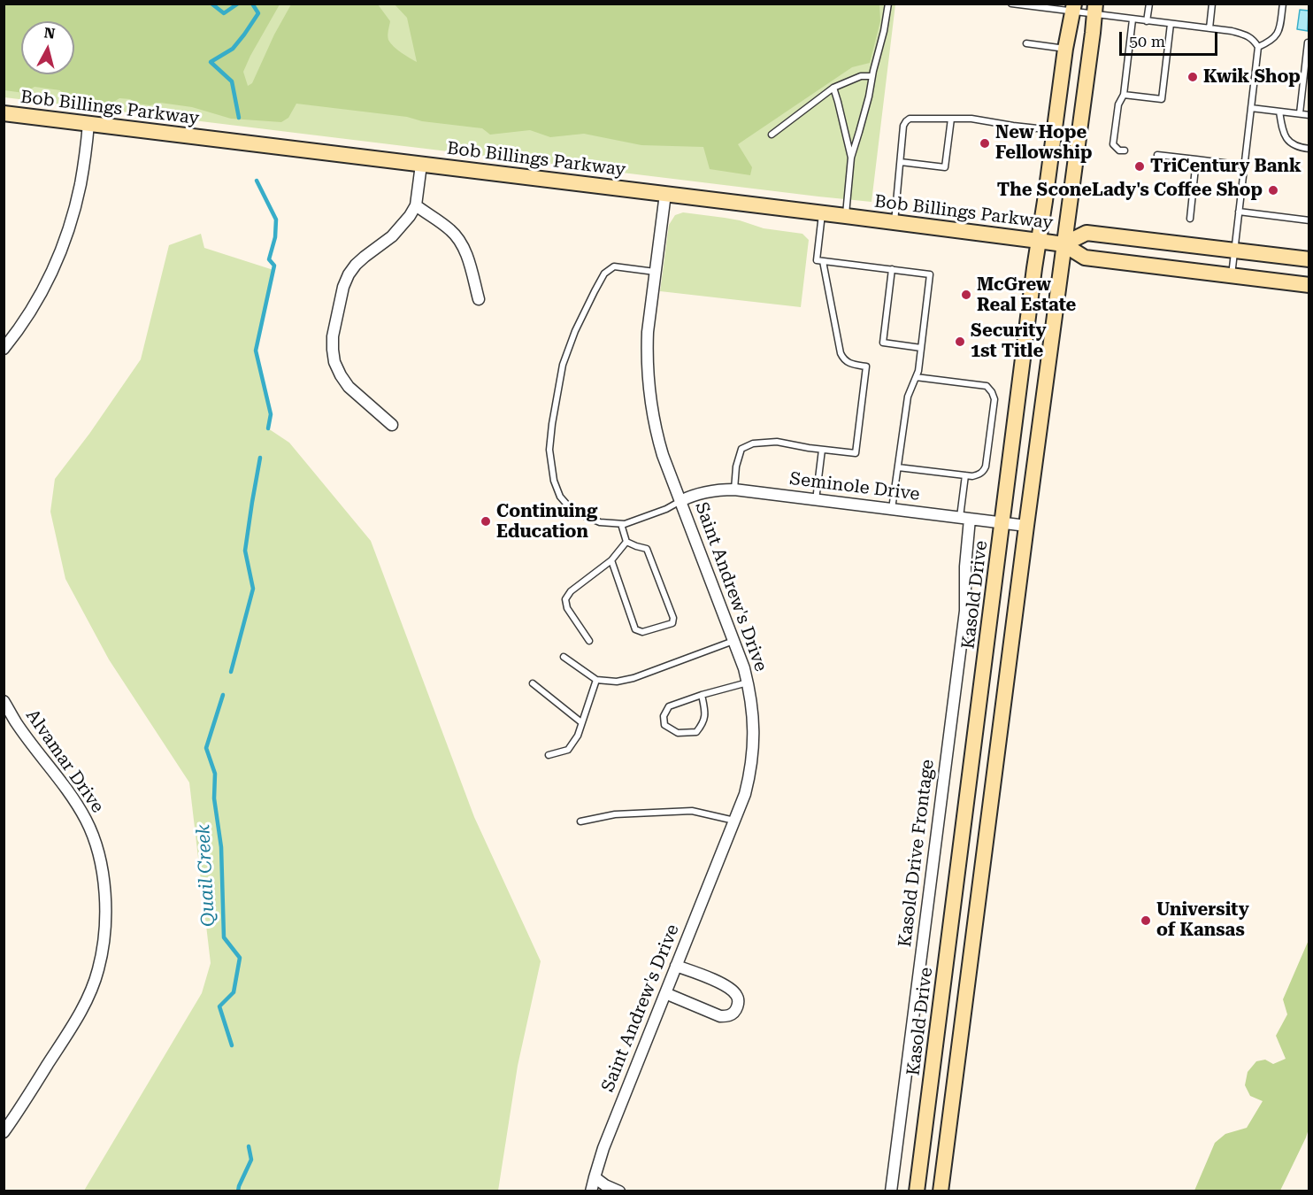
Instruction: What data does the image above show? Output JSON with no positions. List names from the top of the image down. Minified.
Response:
{"streets":{"main road":["Bob Billings Parkway","Kasold Drive"],"street":["Seminole Drive","Saint Andrew's Drive","Alvamar Drive","Kasold Drive Frontage"]},"crossings":[["Bob Billings Parkway","Saint Andrew's Drive"],["Bob Billings Parkway","Kasold Drive"],["Seminole Drive","Saint Andrew's Drive"],["Seminole Drive","Kasold Drive"],["Seminole Drive","Kasold Drive Frontage"]],"water":["Quail Creek"],"places":["Kwik Shop","New Hope Fellowship","TriCentury Bank","The SconeLady's Coffee Shop","McGrew Real Estate","Security 1st Title","Continuing Education","University of Kansas"],"scale_bar":"50 m","north":"top"}
